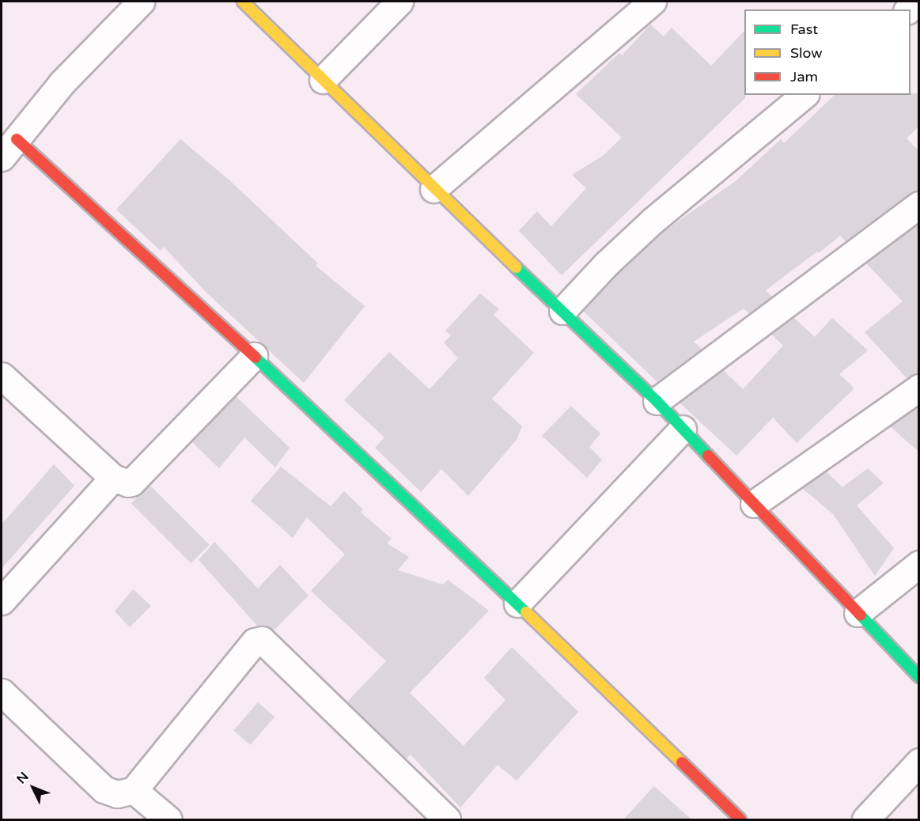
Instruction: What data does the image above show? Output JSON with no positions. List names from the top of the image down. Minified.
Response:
{"legend":["Fast","Slow","Jam"],"north":"top left"}
